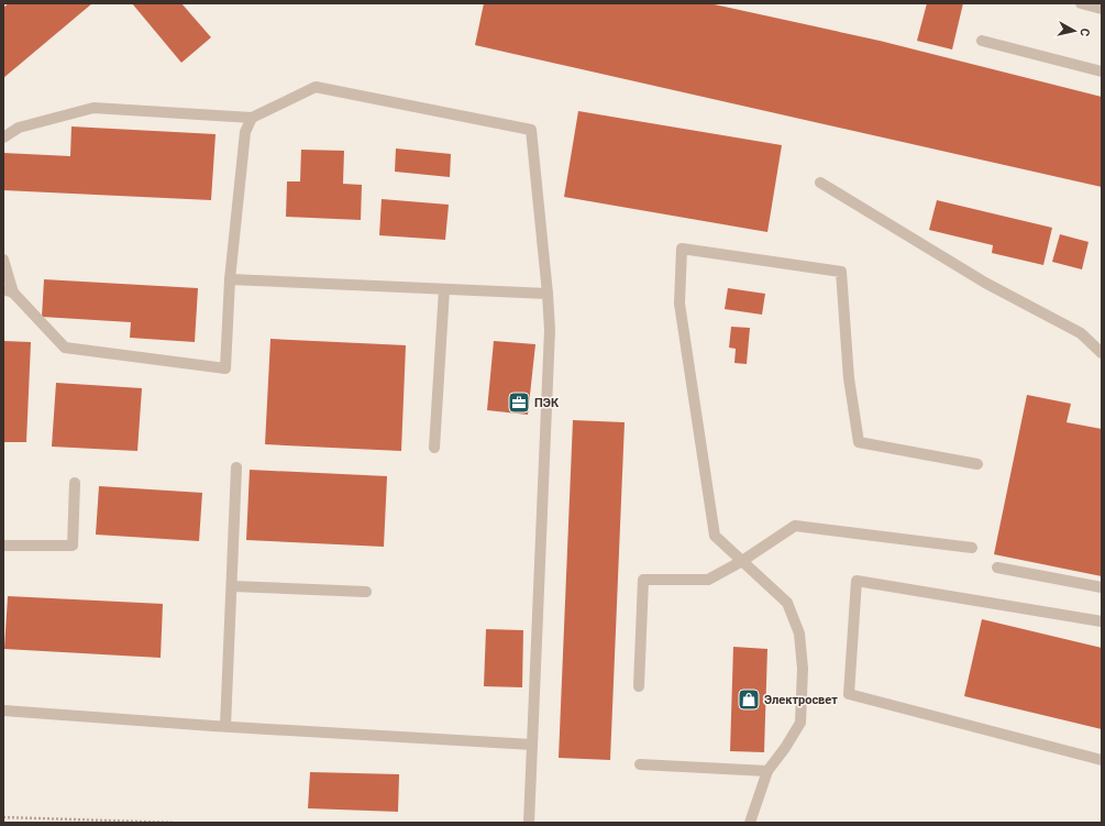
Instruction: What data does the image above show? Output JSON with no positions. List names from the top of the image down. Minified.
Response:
{"places":{"office":["ПЭК"],"shop":["Электросвет"]},"north":"right"}
